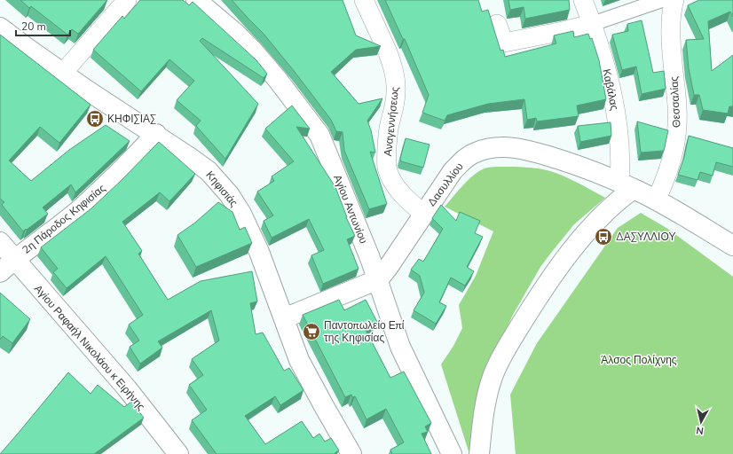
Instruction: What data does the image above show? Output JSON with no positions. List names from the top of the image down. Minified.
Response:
{"streets":{"street":["Καβάλας","Θεσσαλίας","Αναγεννήσεως","Δασυλλίου","Κηφισιάς","Αγίου Αντωνίου","2η Πάροδος Κηφισίας","Αγίου Ραφαήλ Νικολάου κ Ειρήνης"]},"crossings":[["Καβάλας","Δασυλλίου"],["Θεσσαλίας","Δασυλλίου"],["Αναγεννήσεως","Δασυλλίου"],["Δασυλλίου","Κηφισιάς"],["Δασυλλίου","Αγίου Αντωνίου"],["Κηφισιάς","2η Πάροδος Κηφισίας"],["2η Πάροδος Κηφισίας","Αγίου Ραφαήλ Νικολάου κ Ειρήνης"]],"parks":["Άλσος Πολίχνης"],"places":{"bus stop":["ΚΗΦΙΣΙΑΣ","ΔΑΣΥΛΛΙΟΥ"],"supermarket":["Παντοπωλείο Επί της Κηφισίας"]},"scale_bar":"20 m","north":"bottom"}
